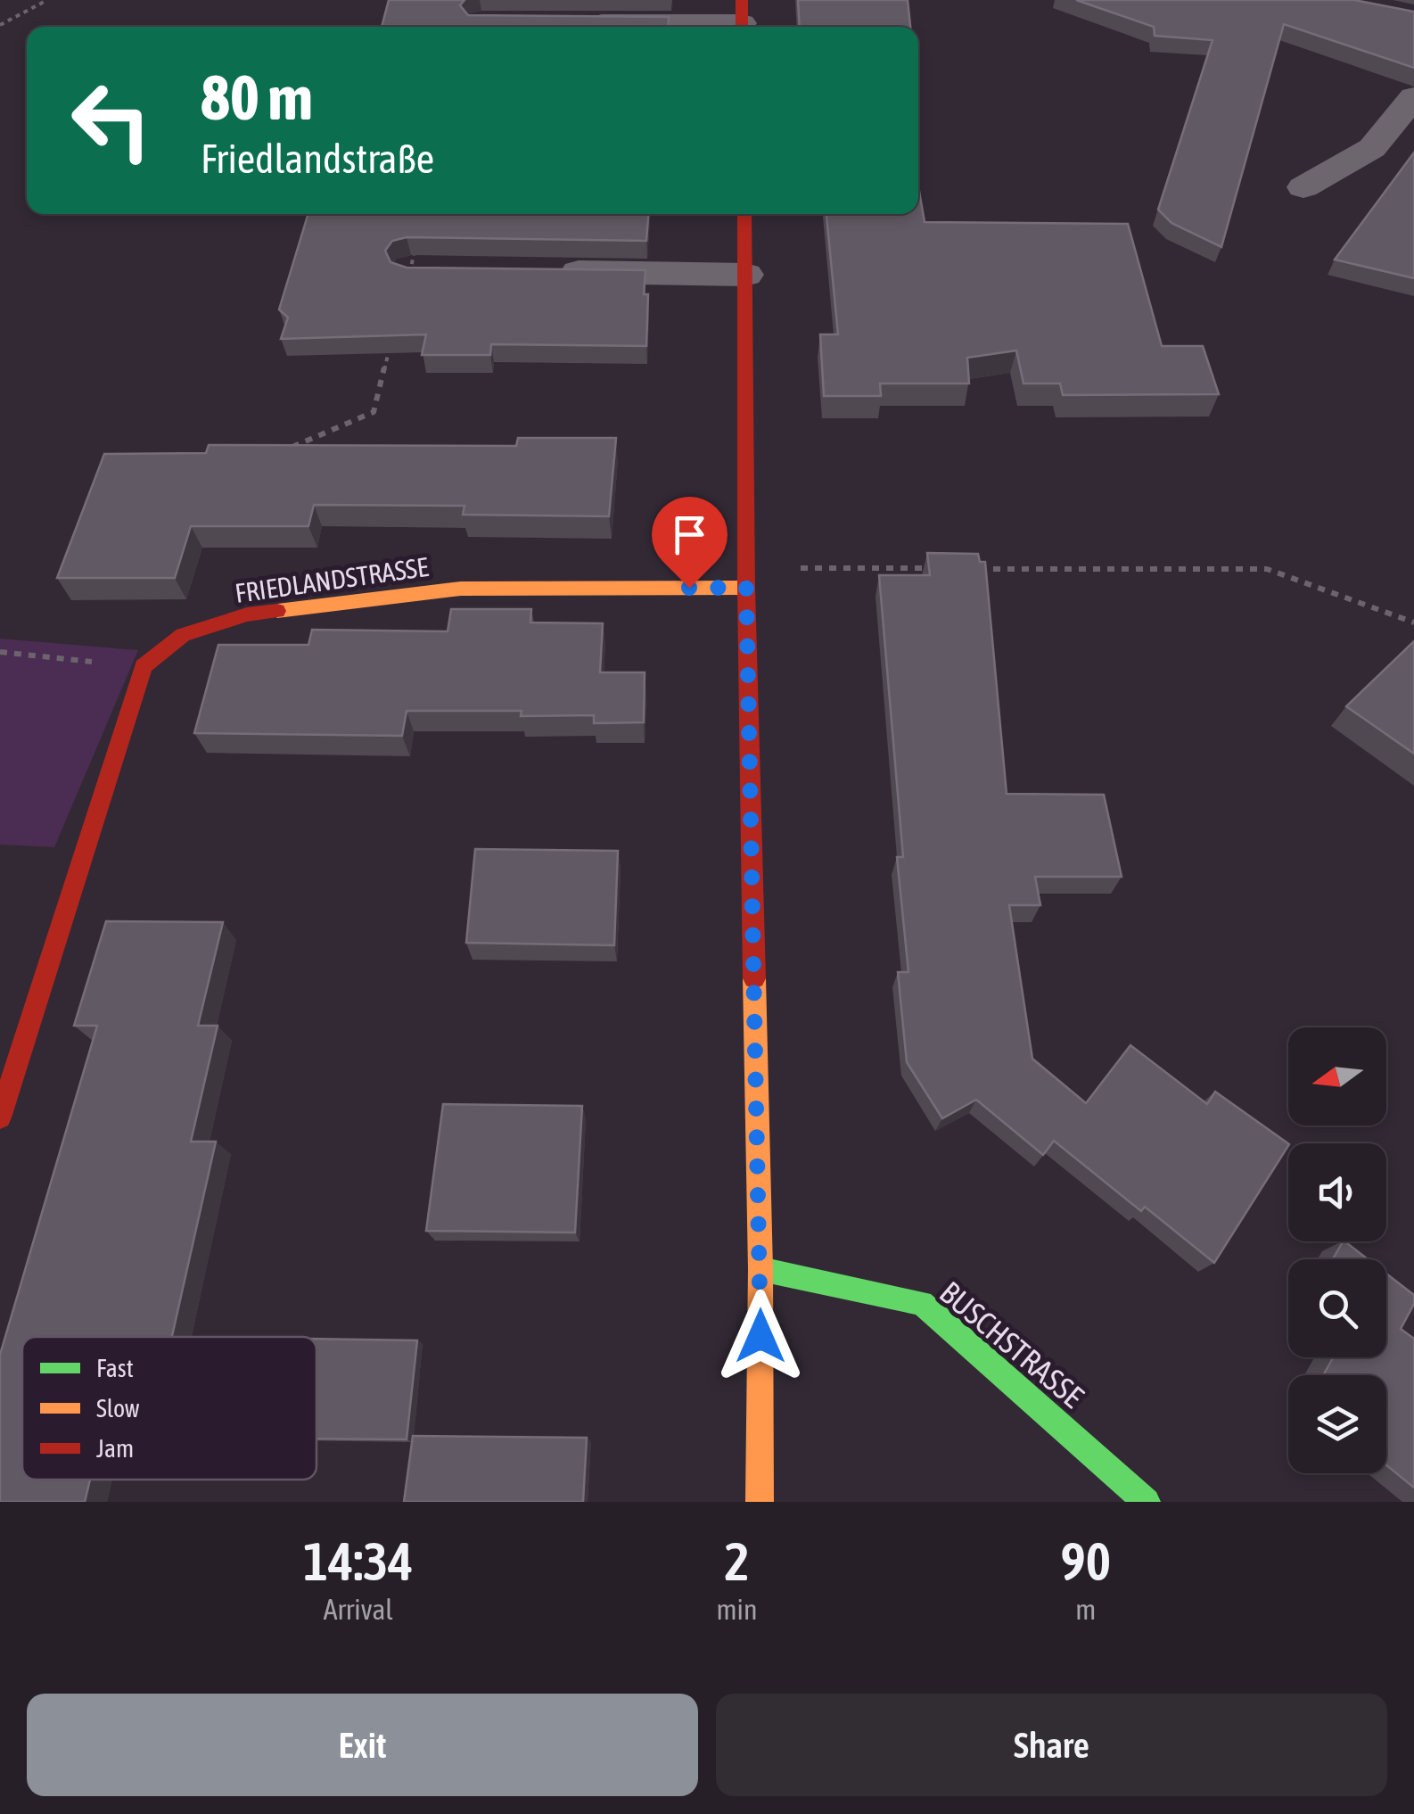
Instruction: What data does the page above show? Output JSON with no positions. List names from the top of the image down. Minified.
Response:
{"streets":{"street":["FRIEDLANDSTRASSE","BUSCHSTRASSE"]},"legend":["Fast","Slow","Jam"],"north":"left","page":{"turn":["80 m","Friedlandstraße"],"eta":["14:34","Arrival","2","min","90","m"],"buttons":["Exit","Share"]}}
